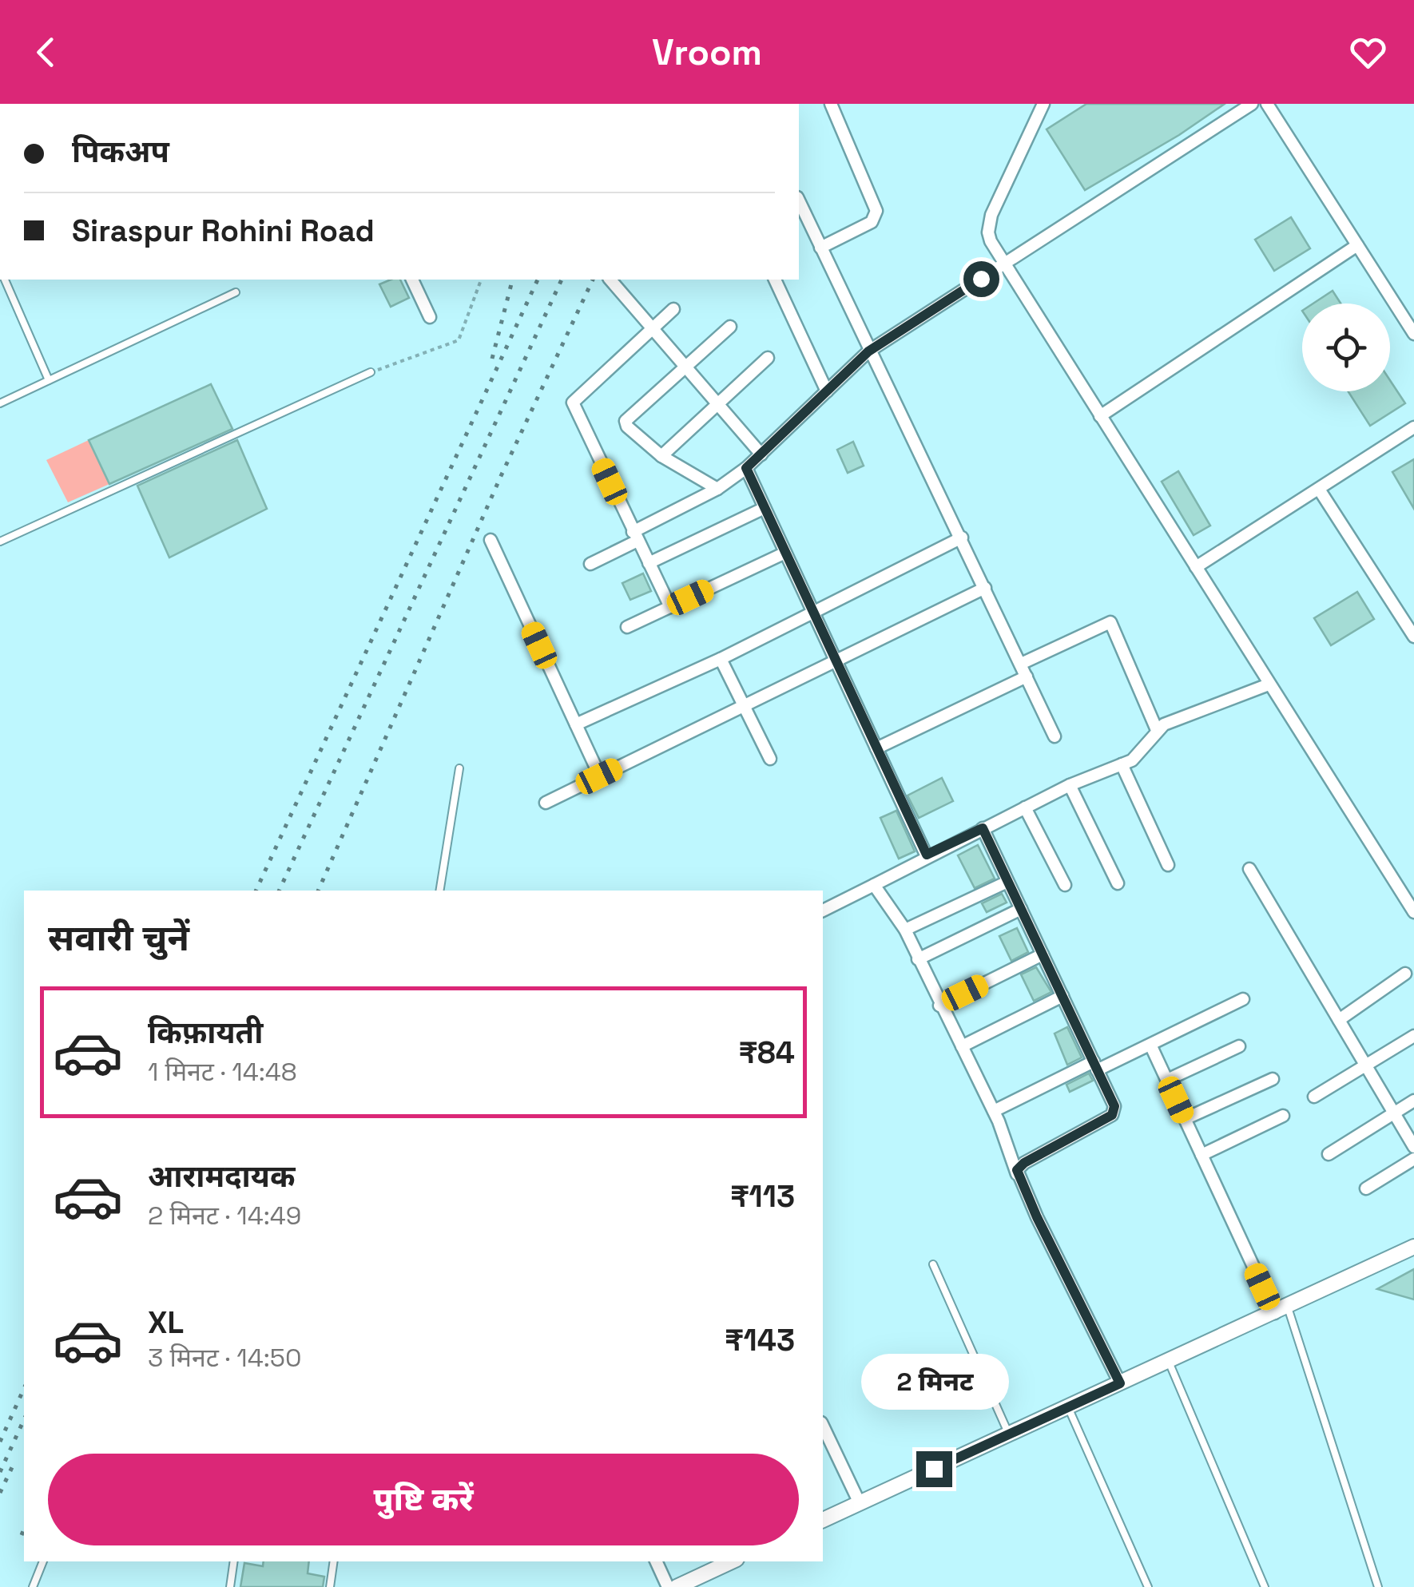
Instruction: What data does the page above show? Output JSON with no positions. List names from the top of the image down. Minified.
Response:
{"page":{"header":"Vroom","banner":["पिकअप","Siraspur Rohini Road"],"heading":"सवारी चुनें","list":[{"name":"किफ़ायती","note":"1 मिनट · 14:48","value":"₹84"},{"name":"आरामदायक","note":"2 मिनट · 14:49","value":"₹113"},{"name":"XL","note":"3 मिनट · 14:50","value":"₹143"}],"bubble":"2 मिनट","buttons":"पुष्टि करें"}}
